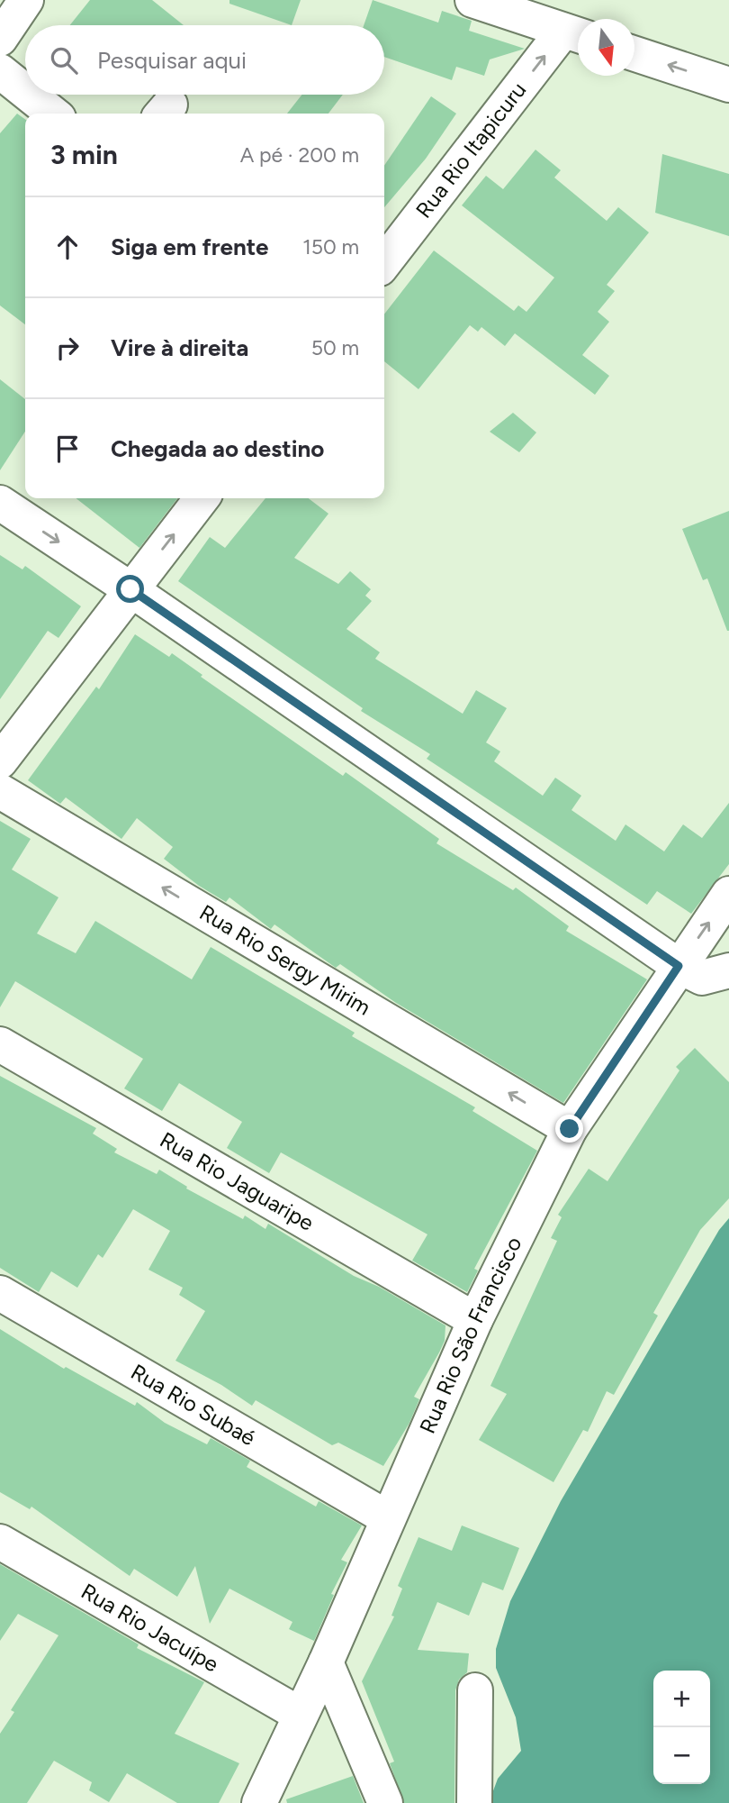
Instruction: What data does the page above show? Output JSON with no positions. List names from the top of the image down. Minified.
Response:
{"streets":{"street":["Rua Rio Itapicuru","Rua Rio Sergy Mirim","Rua Rio Jaguaripe","Rua Rio São Francisco","Rua Rio Subaé","Rua Rio Jacuípe"]},"crossings":[["Rua Rio Sergy Mirim","Rua Rio São Francisco"],["Rua Rio Jaguaripe","Rua Rio São Francisco"],["Rua Rio São Francisco","Rua Rio Subaé"],["Rua Rio São Francisco","Rua Rio Jacuípe"]],"one_way":["Rua Rio Itapicuru"],"north":"bottom","page":{"search":"Pesquisar aqui","heading":["3 min","A pé · 200 m"],"list":[["Siga em frente","150 m"],["Vire à direita","50 m"],"Chegada ao destino"],"map_buttons":["+","−"]}}
